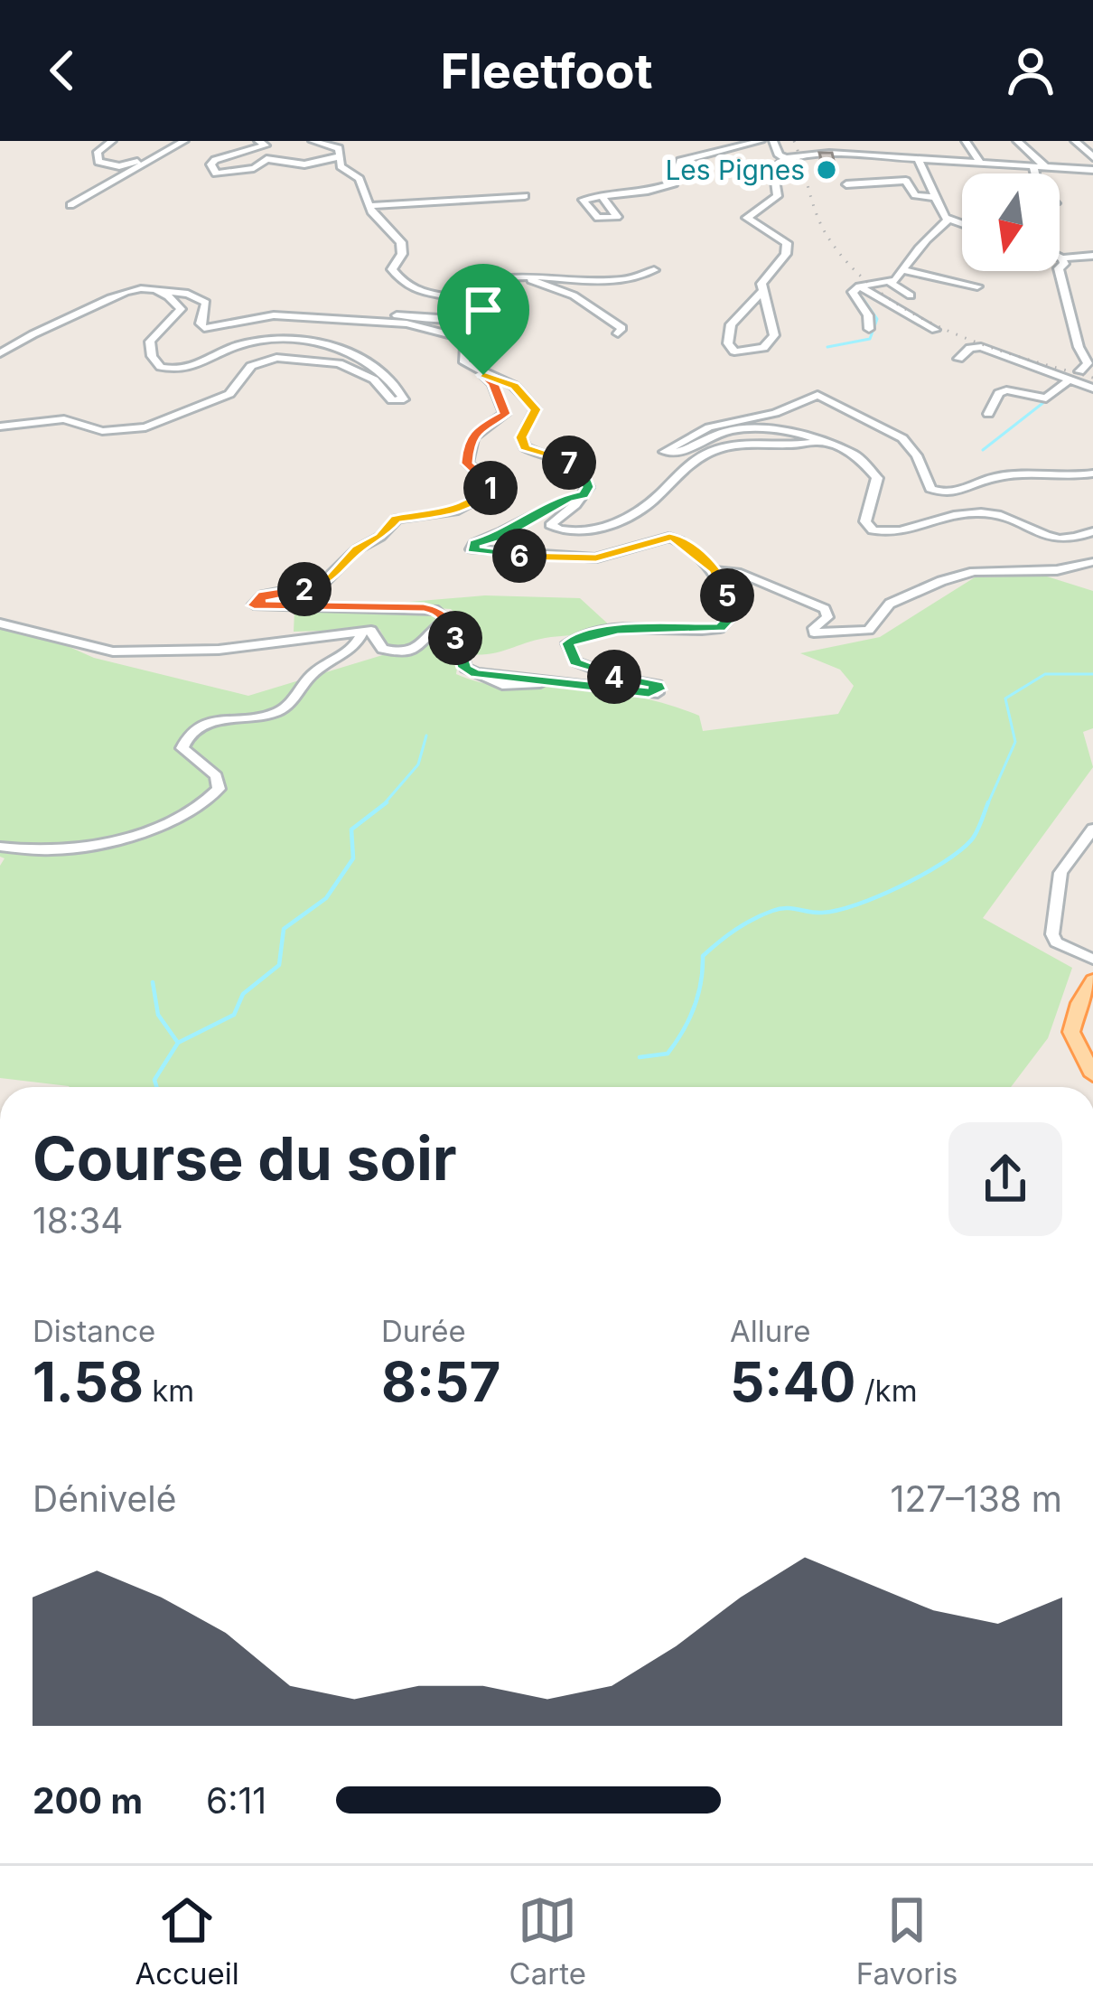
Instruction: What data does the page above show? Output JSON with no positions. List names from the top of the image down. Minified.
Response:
{"places":["Les Pignes"],"north":"bottom","page":{"header":"Fleetfoot","pins":["7","1","6","2","5","3","4"],"heading":["Course du soir","18:34"],"stats":[["Distance","1.58 km"],["Durée","8:57"],["Allure","5:40 /km"]],"chart":["Dénivelé","127–138 m"],"list":[{"name":"200 m","note":"6:11"}],"tabs":["Accueil","Carte","Favoris"]}}
